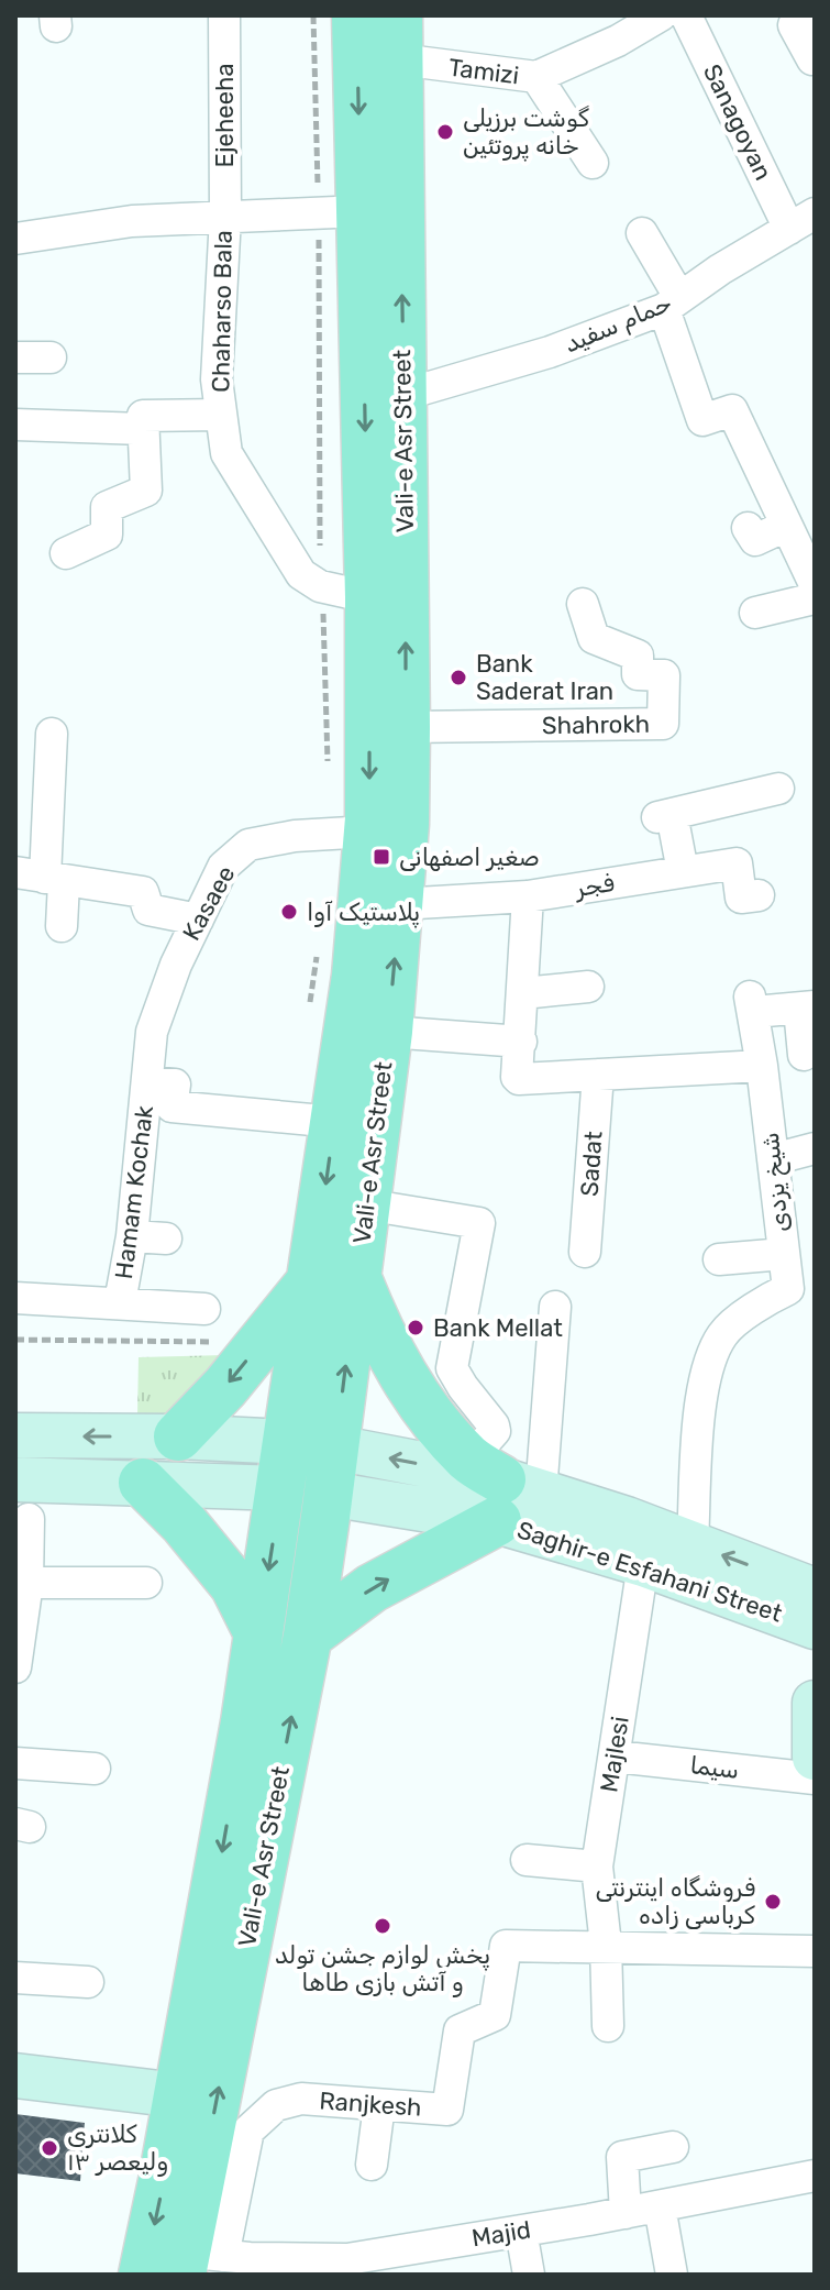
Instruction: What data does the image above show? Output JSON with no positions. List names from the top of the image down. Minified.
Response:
{"streets":{"main road":["Vali-e Asr Street","Saghir-e Esfahani Street"],"street":["Tamizi","Ejeheeha","Sanagoyan","Chaharso Bala","حمام سفید","Shahrokh","فجر","Kasaee","Sadat","شیخ یزدی","Hamam Kochak","Majlesi","سیما","Ranjkesh","Majid"]},"crossings":[["Tamizi","Vali-e Asr Street"],["Ejeheeha","Chaharso Bala"],["Sanagoyan","حمام سفید"],["حمام سفید","Vali-e Asr Street"],["Vali-e Asr Street","Shahrokh"],["Vali-e Asr Street","فجر"],["Vali-e Asr Street","Kasaee"],["Vali-e Asr Street","Saghir-e Esfahani Street"],["Vali-e Asr Street","Ranjkesh"],["Vali-e Asr Street","Majid"],["Kasaee","Hamam Kochak"],["شیخ یزدی","Saghir-e Esfahani Street"],["Saghir-e Esfahani Street","Majlesi"],["Majlesi","سیما"],["Majlesi","Ranjkesh"],["Ranjkesh","Majid"]],"places":{"other":["گوشت برزیلی خانه پروتئین","Bank Saderat Iran","پلاستیک آوا","Bank Mellat","فروشگاه اینترنتی کرباسی زاده","پخش لوازم جشن تولد و آتش بازی طاها","کلانتری ۱۳ ولیعصر"],"transit":["صغیر اصفهانی"]}}
